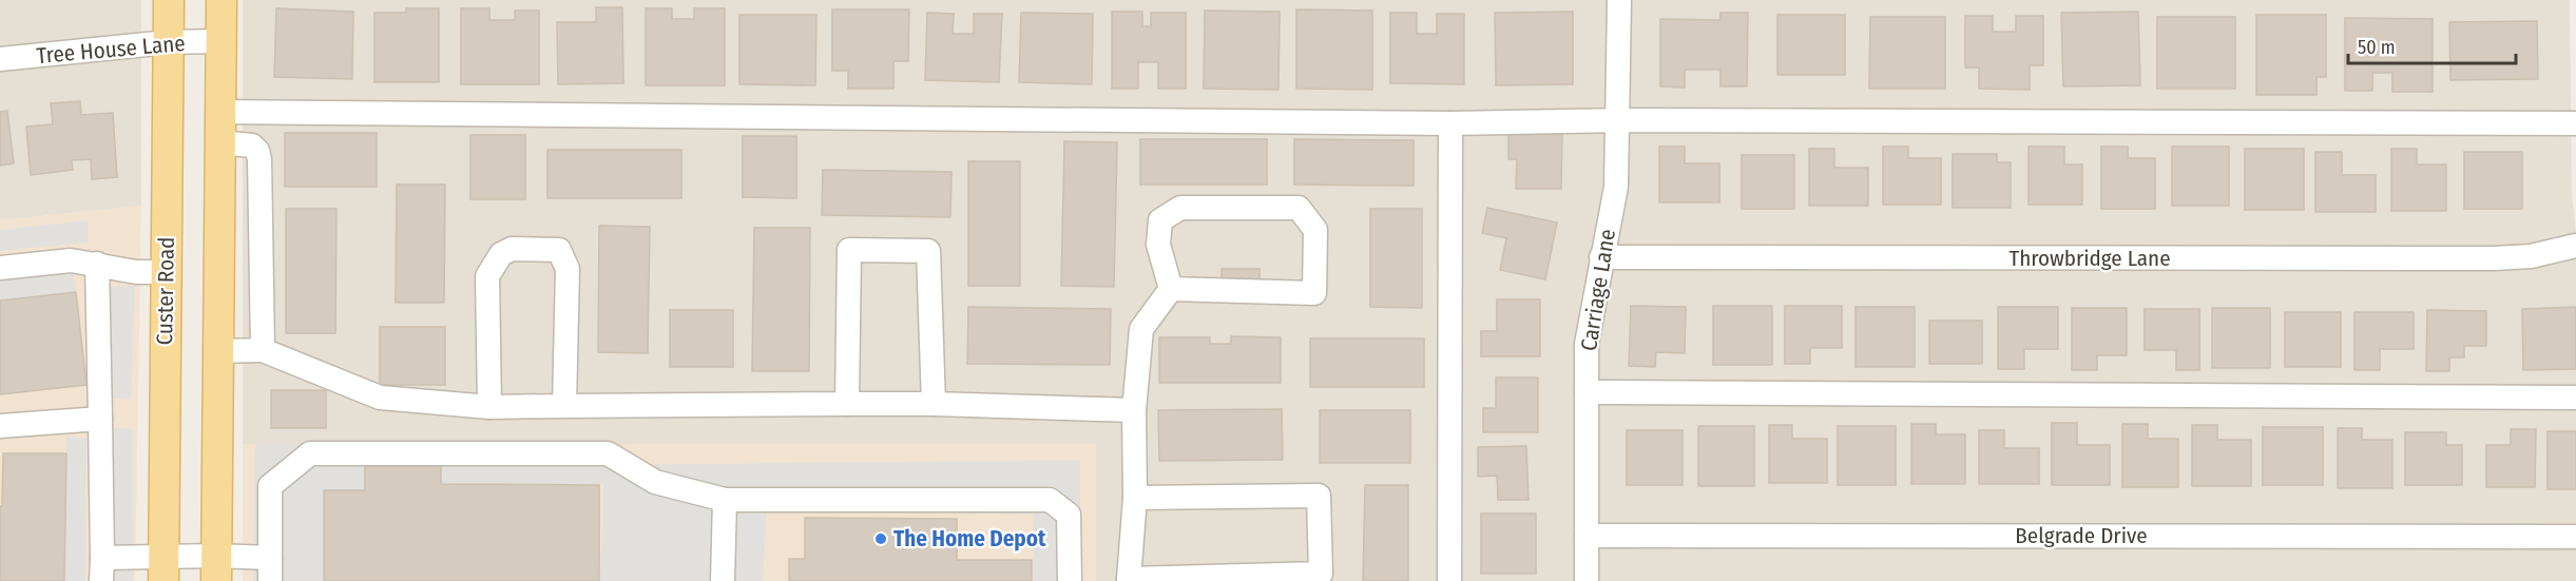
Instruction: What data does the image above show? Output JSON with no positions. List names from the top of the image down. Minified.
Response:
{"streets":{"main road":["Custer Road"],"street":["Tree House Lane","Throwbridge Lane","Carriage Lane","Belgrade Drive"]},"crossings":[["Tree House Lane","Custer Road"],["Throwbridge Lane","Carriage Lane"],["Carriage Lane","Belgrade Drive"]],"places":["The Home Depot"],"scale_bar":"50 m"}
